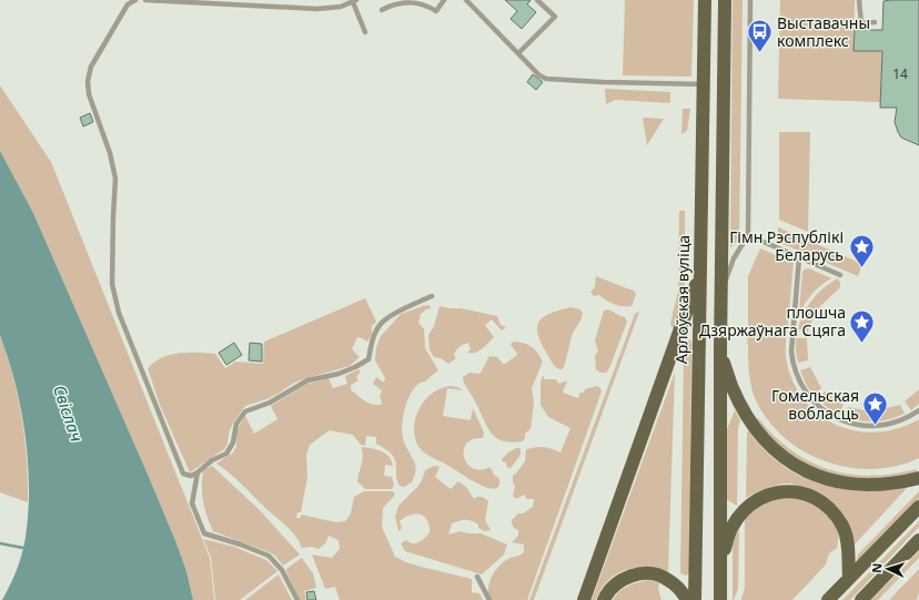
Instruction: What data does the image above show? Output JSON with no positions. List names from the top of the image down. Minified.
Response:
{"streets":{"main road":["Арлоўская вуліца"]},"water":["Свіслач"],"places":{"bus stop":["Выставачны комплекс"],"place":["Гімн Рэспублікі Беларусь","плошча Дзяржаўнага Сцяга","Гомельская вобласць"]},"house_numbers":["14"],"north":"left"}
